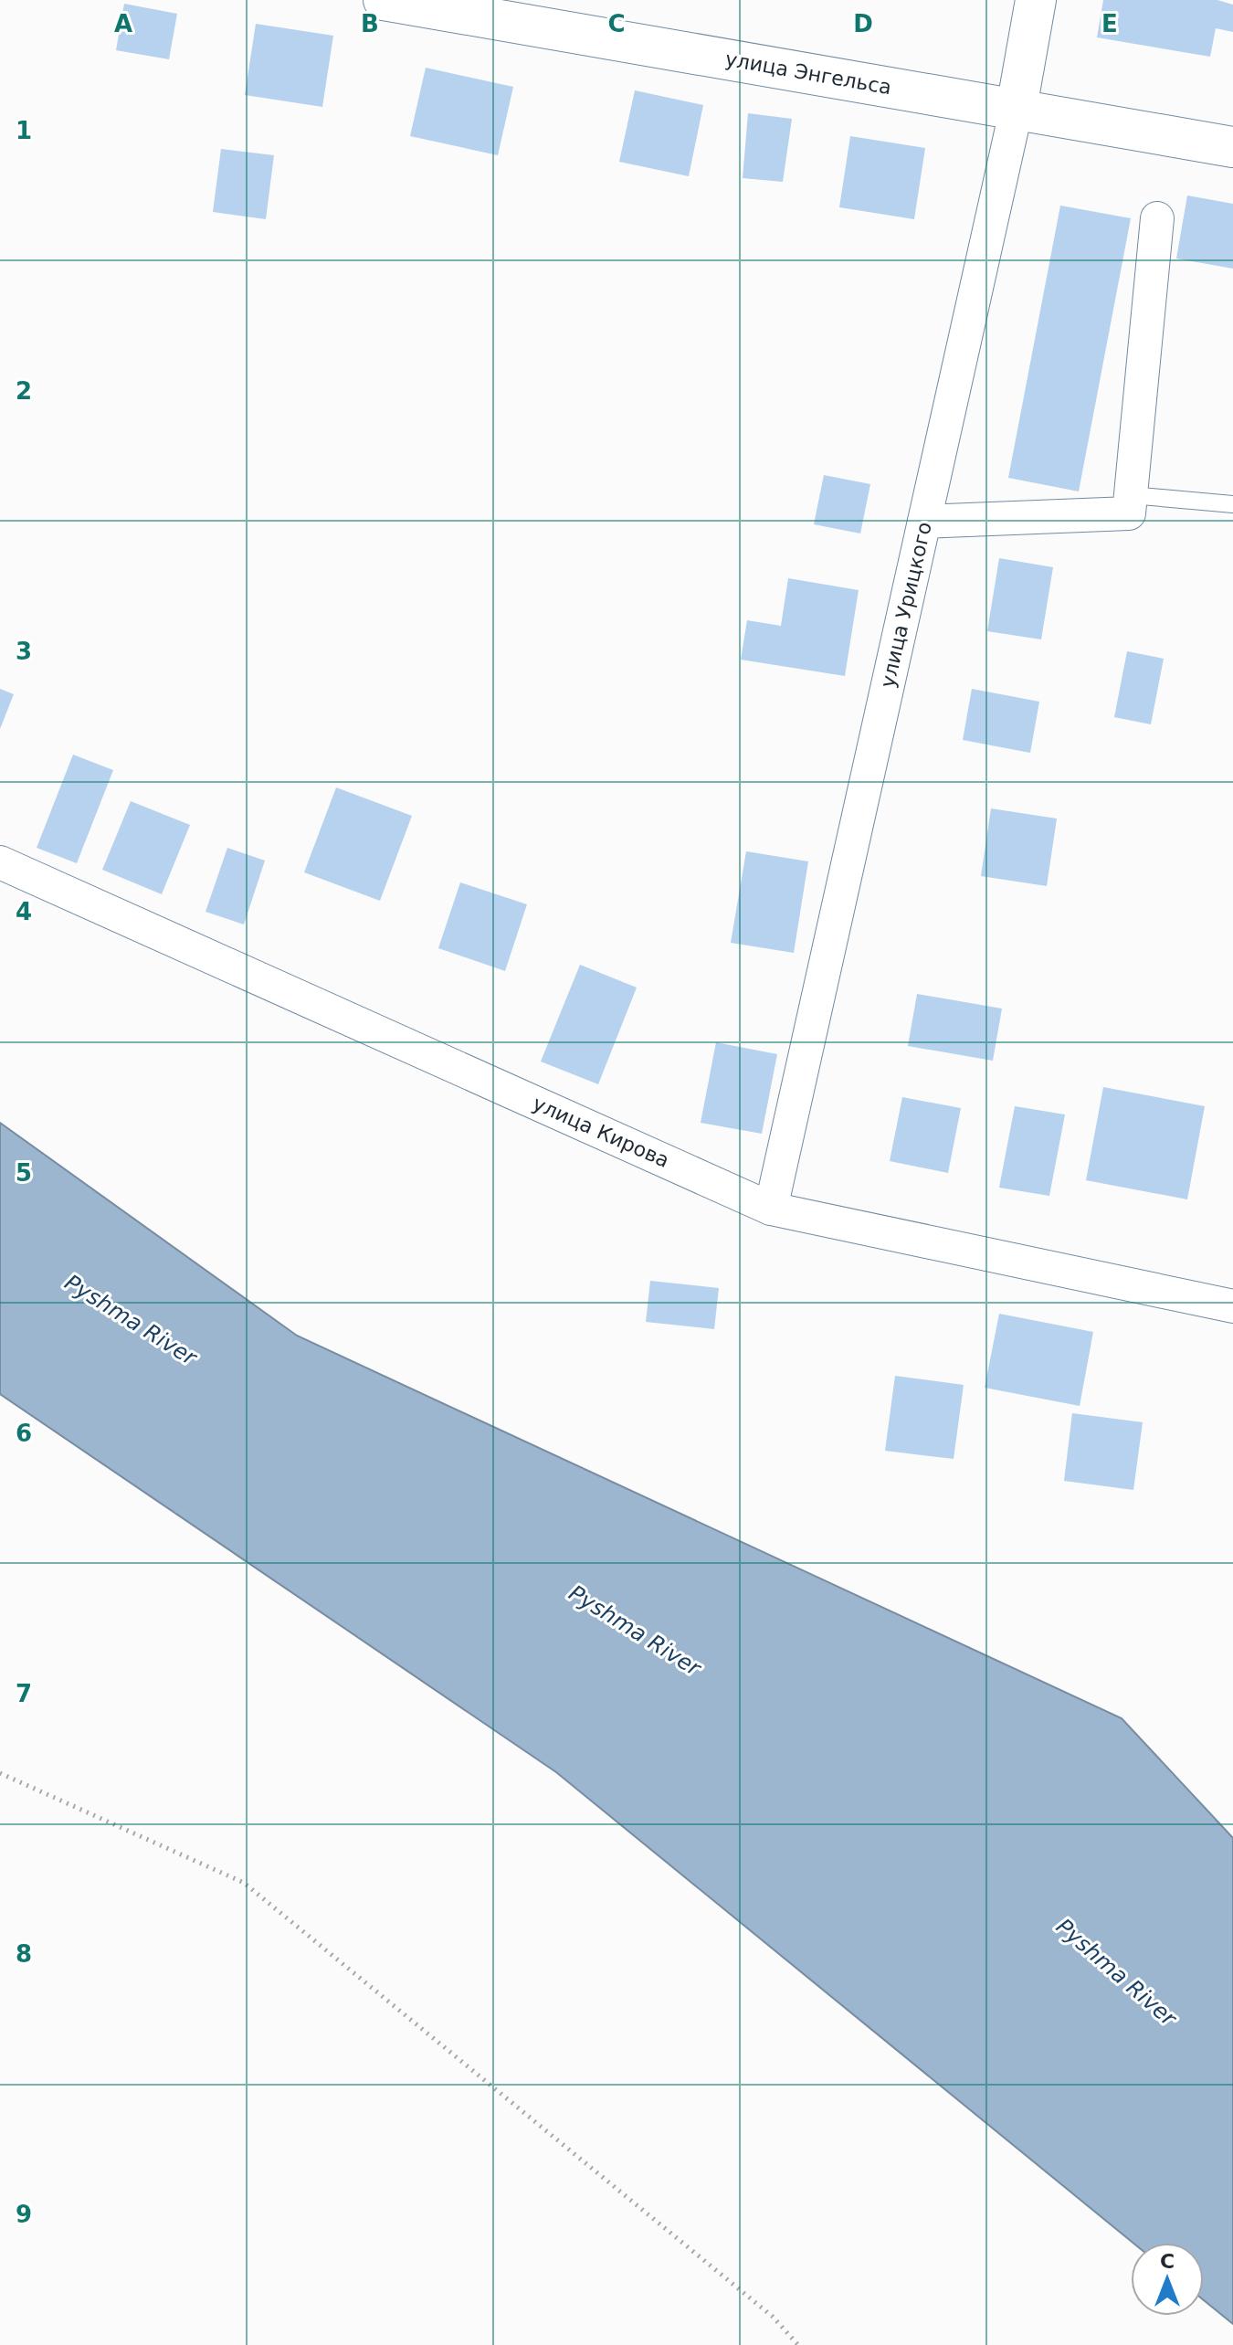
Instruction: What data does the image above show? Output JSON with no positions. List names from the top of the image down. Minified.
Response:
{"streets":{"main road":["улица Энгельса","улица Урицкого"],"street":["улица Кирова"]},"crossings":[["улица Энгельса","улица Урицкого"],["улица Урицкого","улица Кирова"]],"water":["Pyshma River"],"north":"top","grid":{"columns":["A","B","C","D","E"],"rows":["1","2","3","4","5","6","7","8","9"]}}
